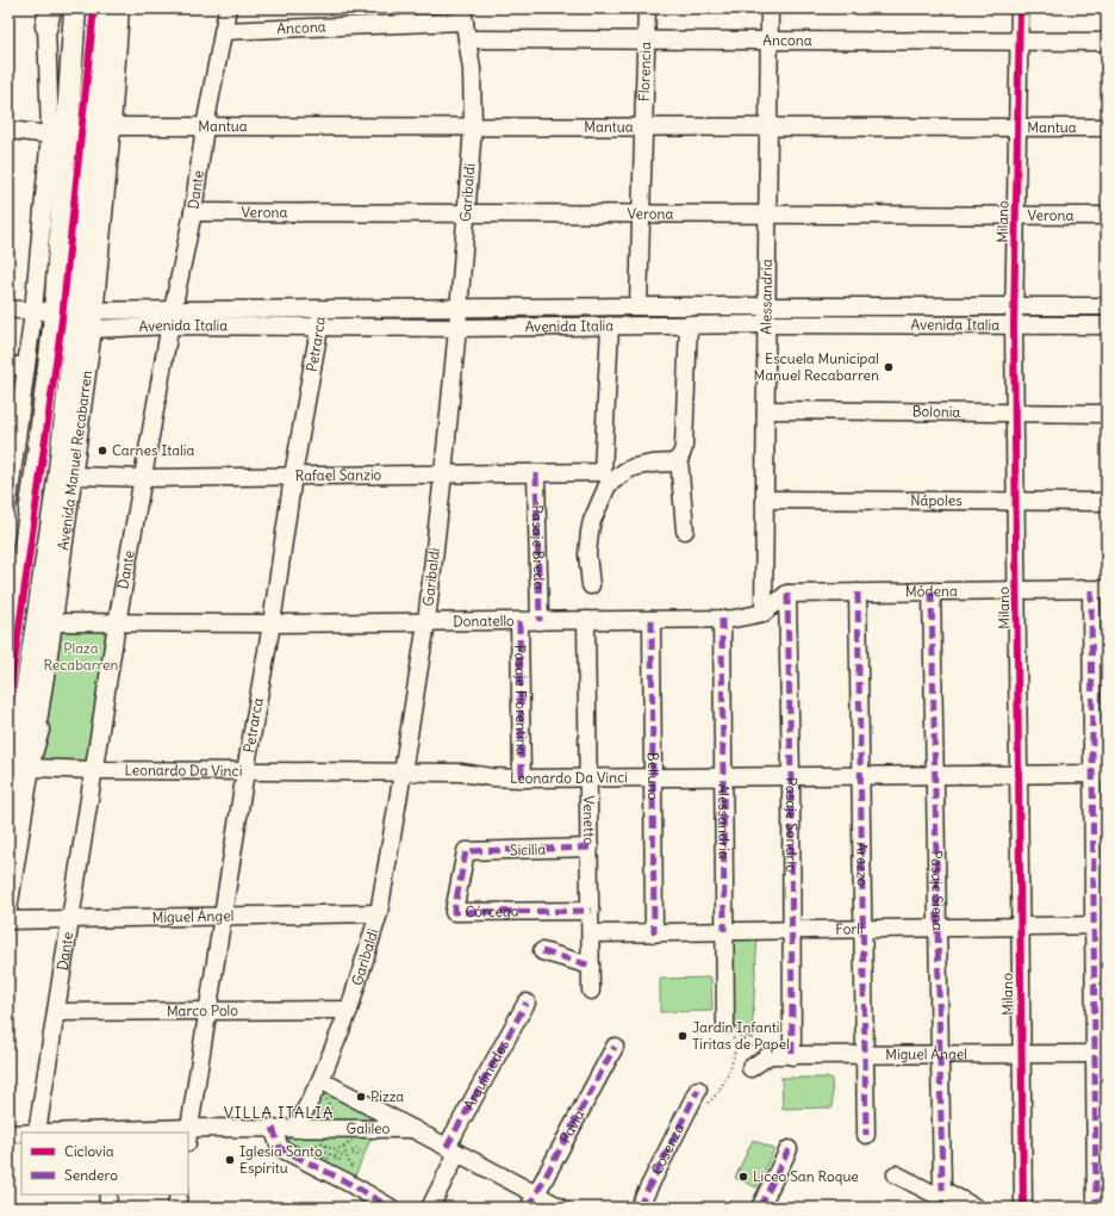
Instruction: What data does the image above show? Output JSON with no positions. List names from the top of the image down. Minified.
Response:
{"streets":{"main road":["Avenida Manuel Recabarren"],"street":["Ancona","Florencia","Mantua","Dante","Garibaldi","Verona","Milano","Alessandría","Avenida Italia","Petrarca","Bolonia","Rafael Sanzio","Nápoles","Pasaje Breda","Módena","Donatello","Pasaje Fiorentina","Leonardo Da Vinci","Belluno","Venetto","Pasaje Sondrio","Sicilia","Arezzo","Pasaje Siena","Córcega","Miguel Ángel","Forli","Marco Polo","Arquímedes","Pavia","Galileo","Cosenza"]},"crossings":[["Ancona","Florencia"],["Ancona","Dante"],["Ancona","Garibaldi"],["Ancona","Milano"],["Ancona","Alessandría"],["Florencia","Mantua"],["Florencia","Verona"],["Florencia","Avenida Italia"],["Mantua","Dante"],["Mantua","Garibaldi"],["Mantua","Milano"],["Mantua","Alessandría"],["Mantua","Avenida Manuel Recabarren"],["Dante","Verona"],["Dante","Avenida Italia"],["Dante","Rafael Sanzio"],["Dante","Donatello"],["Dante","Leonardo Da Vinci"],["Dante","Miguel Ángel"],["Dante","Marco Polo"],["Dante","Galileo"],["Garibaldi","Verona"],["Garibaldi","Avenida Italia"],["Garibaldi","Rafael Sanzio"],["Garibaldi","Donatello"],["Garibaldi","Leonardo Da Vinci"],["Garibaldi","Miguel Ángel"],["Garibaldi","Marco Polo"],["Garibaldi","Galileo"],["Verona","Milano"],["Verona","Alessandría"],["Milano","Avenida Italia"],["Milano","Bolonia"],["Milano","Nápoles"],["Milano","Módena"],["Milano","Leonardo Da Vinci"],["Milano","Miguel Ángel"],["Milano","Forli"],["Alessandría","Avenida Italia"],["Alessandría","Bolonia"],["Alessandría","Nápoles"],["Alessandría","Donatello"],["Alessandría","Leonardo Da Vinci"],["Alessandría","Forli"],["Avenida Italia","Petrarca"],["Avenida Italia","Avenida Manuel Recabarren"],["Avenida Italia","Rafael Sanzio"],["Petrarca","Rafael Sanzio"],["Petrarca","Donatello"],["Petrarca","Leonardo Da Vinci"],["Petrarca","Miguel Ángel"],["Petrarca","Marco Polo"],["Petrarca","Galileo"],["Avenida Manuel Recabarren","Rafael Sanzio"],["Avenida Manuel Recabarren","Leonardo Da Vinci"],["Rafael Sanzio","Pasaje Breda"],["Pasaje Breda","Donatello"],["Módena","Pasaje Sondrio"],["Módena","Arezzo"],["Módena","Pasaje Siena"],["Donatello","Pasaje Fiorentina"],["Donatello","Belluno"],["Donatello","Venetto"],["Pasaje Fiorentina","Leonardo Da Vinci"],["Leonardo Da Vinci","Belluno"],["Leonardo Da Vinci","Venetto"],["Leonardo Da Vinci","Pasaje Sondrio"],["Leonardo Da Vinci","Arezzo"],["Leonardo Da Vinci","Pasaje Siena"],["Belluno","Forli"],["Venetto","Sicilia"],["Venetto","Córcega"],["Venetto","Forli"],["Pasaje Sondrio","Miguel Ángel"],["Pasaje Sondrio","Forli"],["Sicilia","Córcega"],["Arezzo","Miguel Ángel"],["Arezzo","Forli"],["Pasaje Siena","Miguel Ángel"],["Pasaje Siena","Forli"],["Arquímedes","Galileo"],["Pavia","Galileo"]],"districts":["VILLA ITALIA"],"parks":["Plaza Recabarren"],"places":["Escuela Municipal Manuel Recabarren","Carnes Italia","Jardín Infantil Tiritas de Papel","Pizza","Iglesia Santo Espíritu","Liceo San Roque"],"legend":["Ciclovía","Sendero"]}
